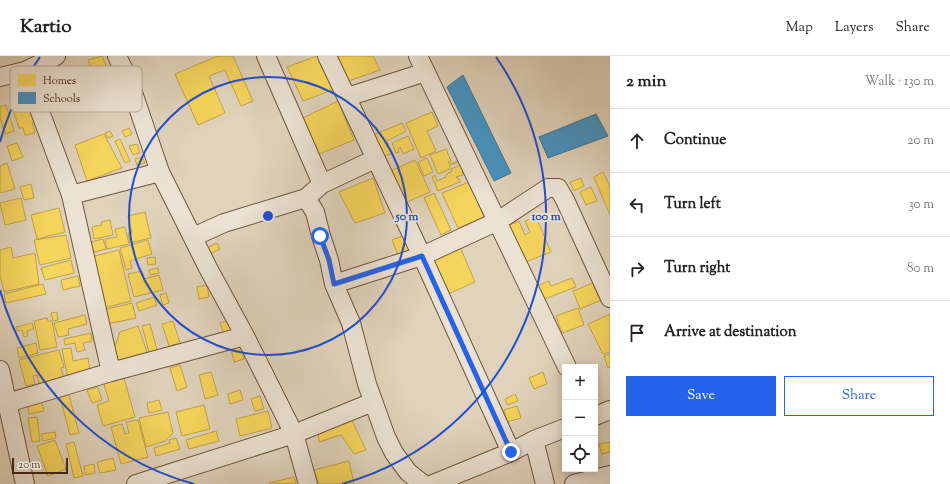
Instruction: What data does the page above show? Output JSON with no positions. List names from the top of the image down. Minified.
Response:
{"legend":["Homes","Schools"],"scale_bar":"20 m","page":{"header":"Kartio","nav":["Map","Layers","Share"],"heading":["2 min","Walk · 130 m"],"list":[["Continue","20 m"],["Turn left","30 m"],["Turn right","80 m"],"Arrive at destination"],"map_buttons":["+","−"],"buttons":["Save","Share"],"scale":"20 m"},"rings":["50 m","100 m"]}
